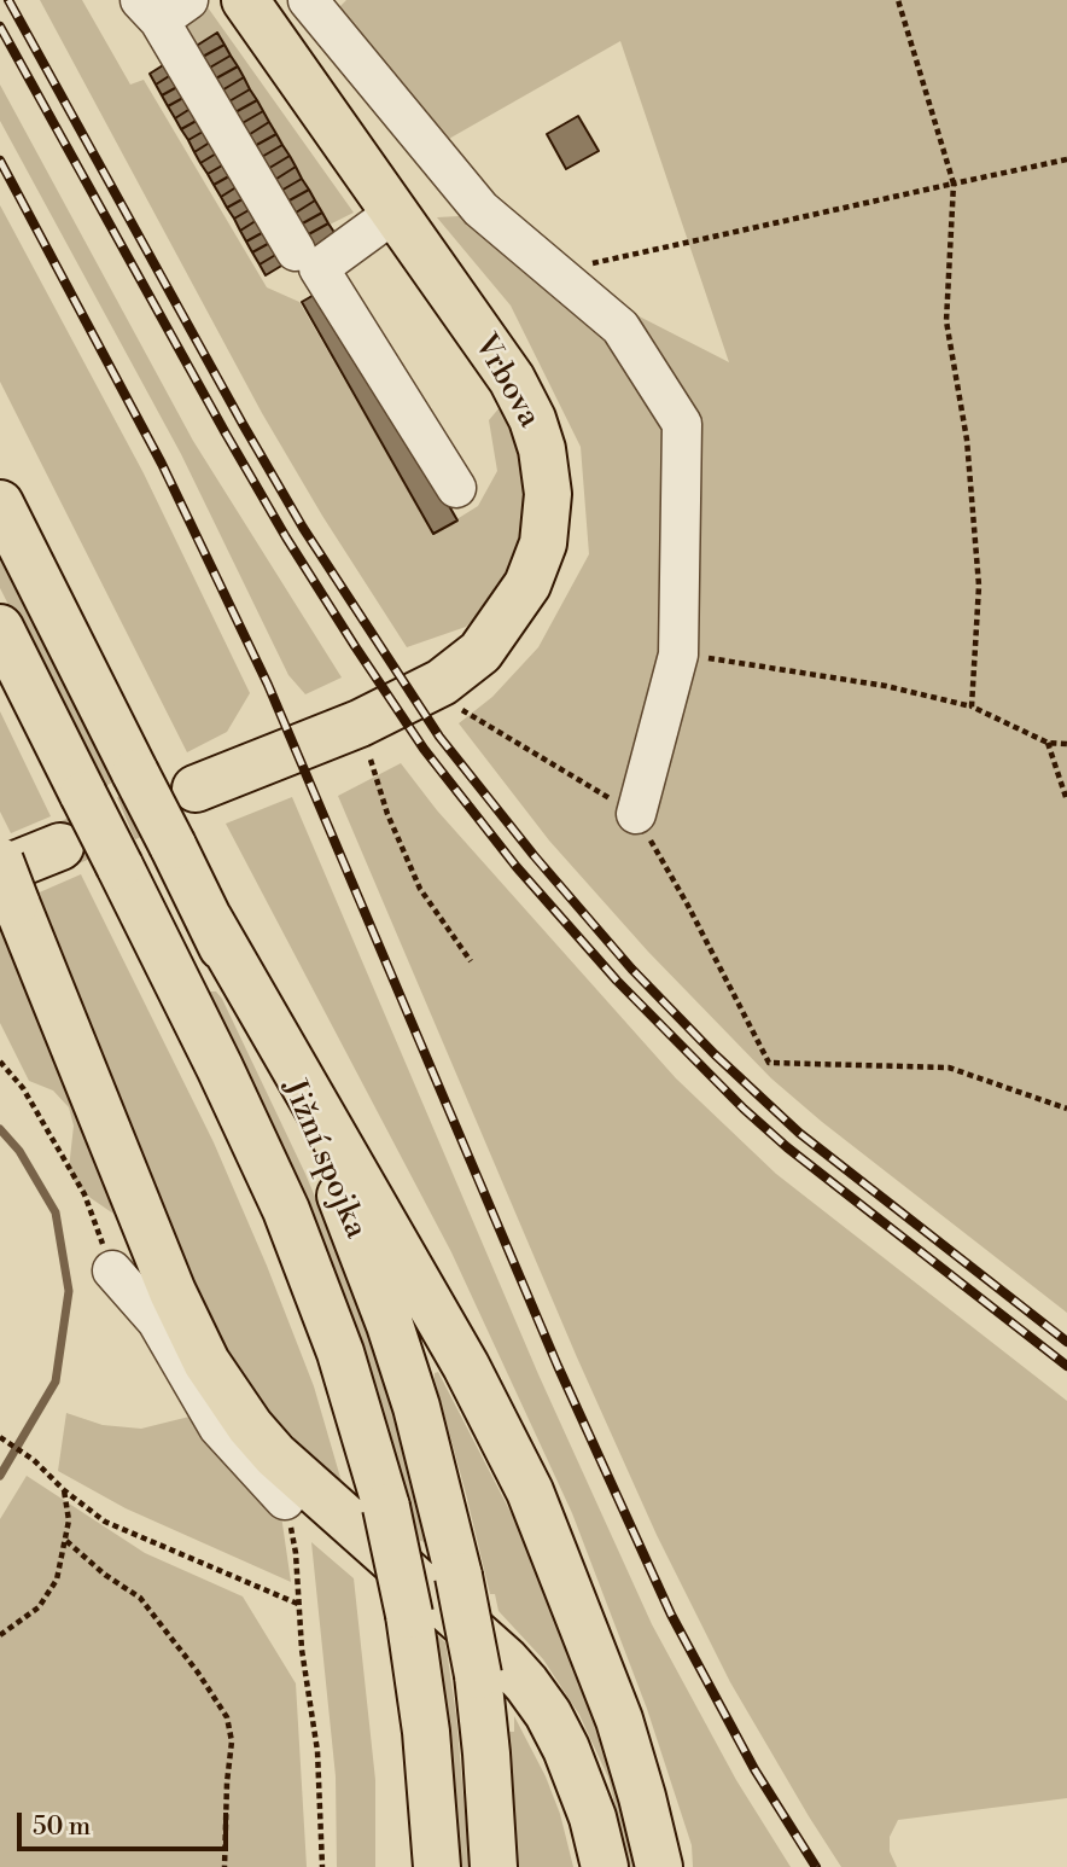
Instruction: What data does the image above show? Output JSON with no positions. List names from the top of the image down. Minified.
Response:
{"streets":{"main road":["Vrbova","Jižní spojka"]},"scale_bar":"50 m"}
